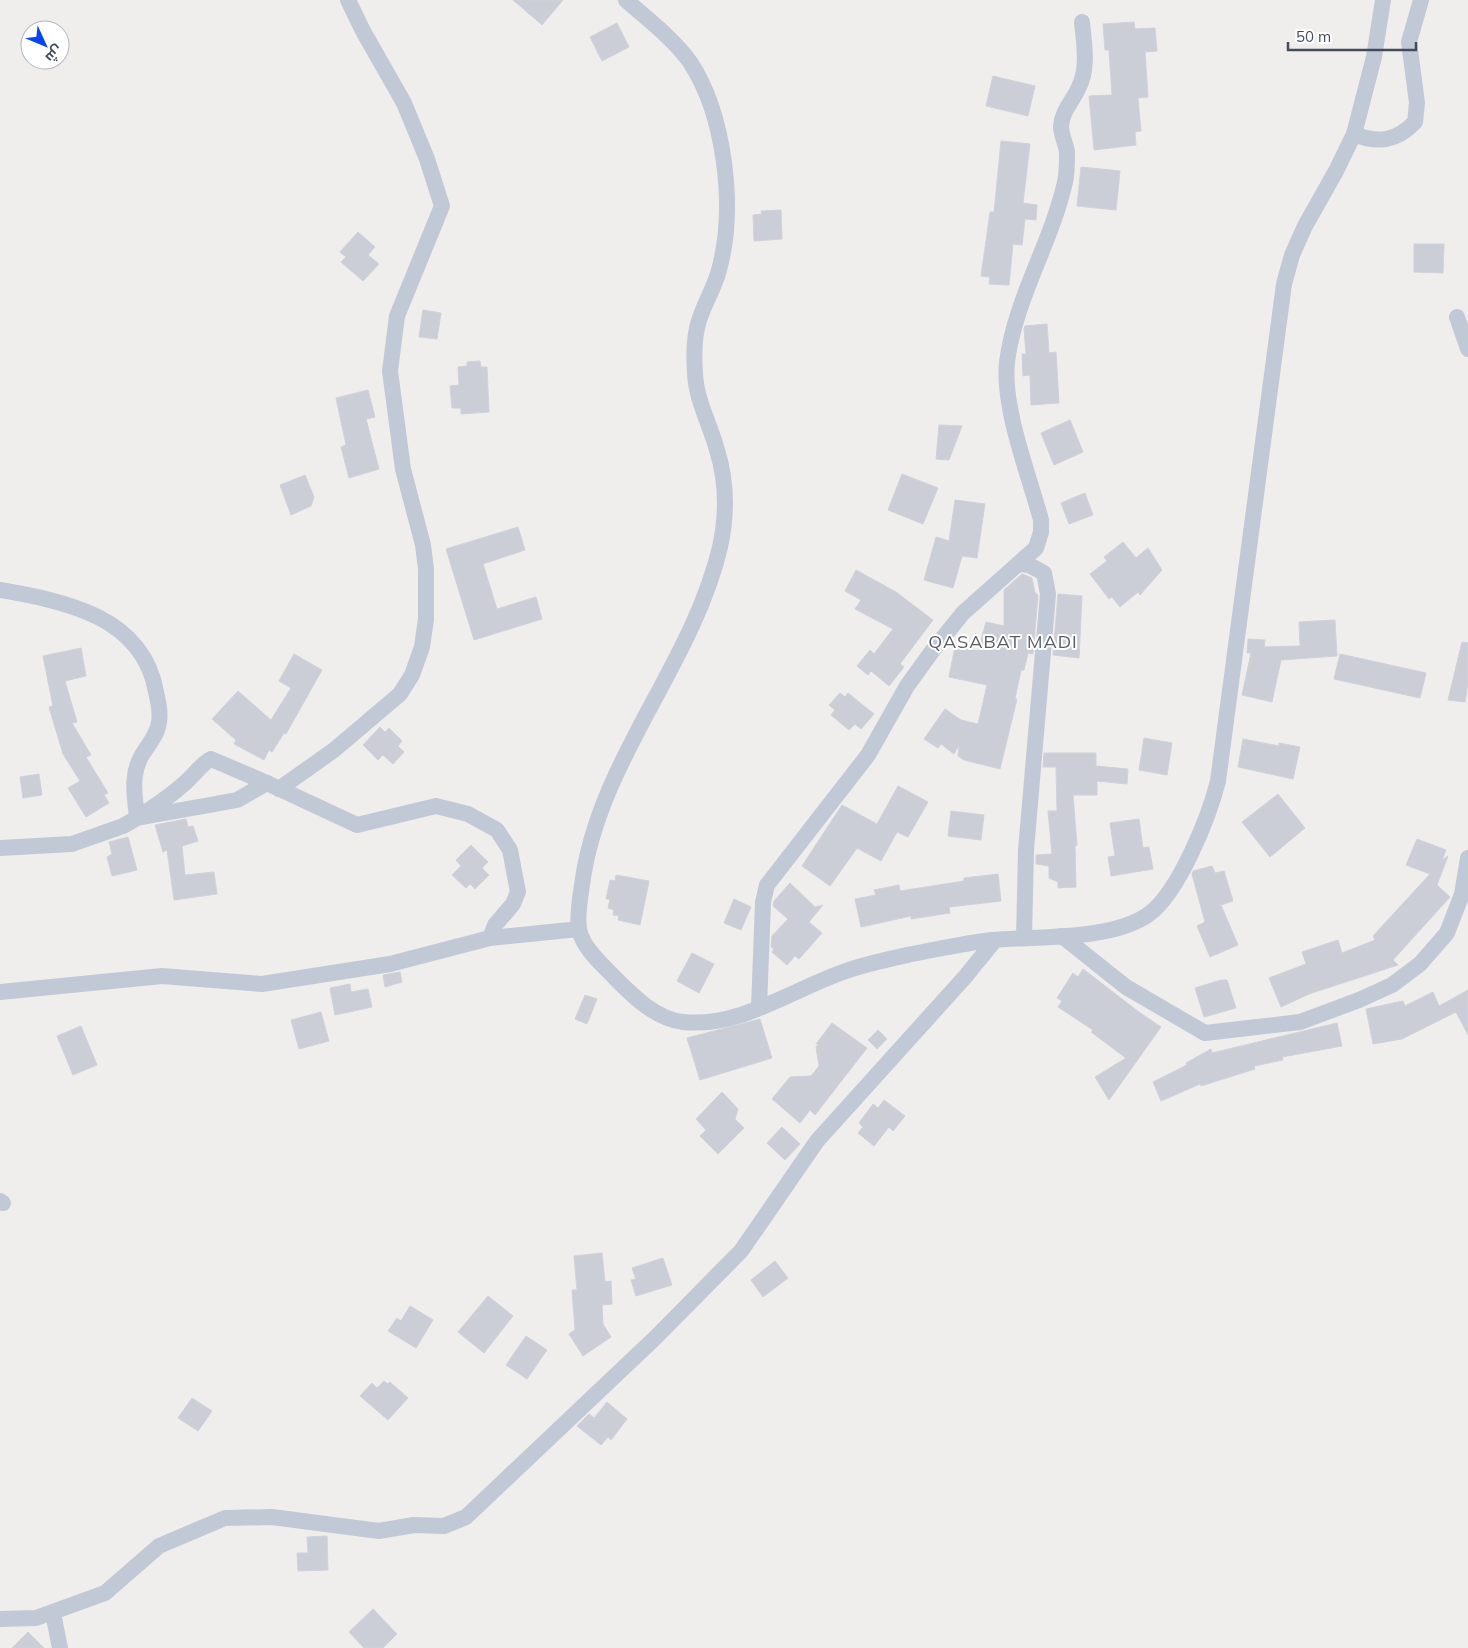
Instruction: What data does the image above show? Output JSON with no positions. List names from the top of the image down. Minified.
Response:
{"districts":["QASABAT MADI"],"scale_bar":"50 m","north":"bottom right"}
